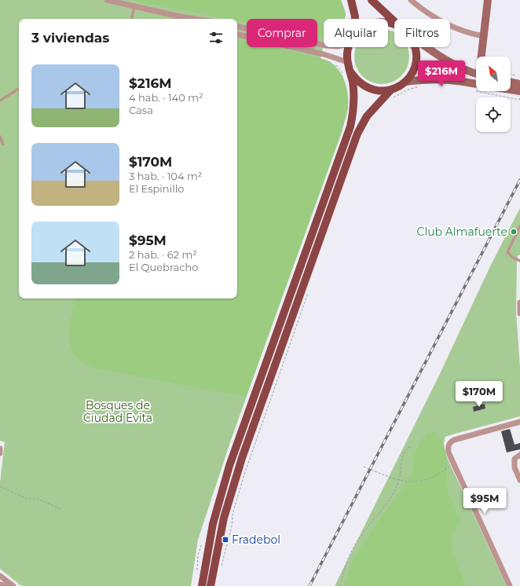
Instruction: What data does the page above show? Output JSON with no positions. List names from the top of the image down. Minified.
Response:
{"parks":["Bosques de Ciudad Evita"],"places":{"other":["Club Almafuerte"],"transit":["Fradebol"]},"north":"top left","page":{"chip":["Comprar","Alquilar","Filtros"],"heading":"3 viviendas","list":[{"name":"$216M","note":"4 hab. · 140 m² · Casa"},{"name":"$170M","note":"3 hab. · 104 m² · El Espinillo"},{"name":"$95M","note":"2 hab. · 62 m² · El Quebracho"}],"price":["$216M","$170M","$95M"]}}
